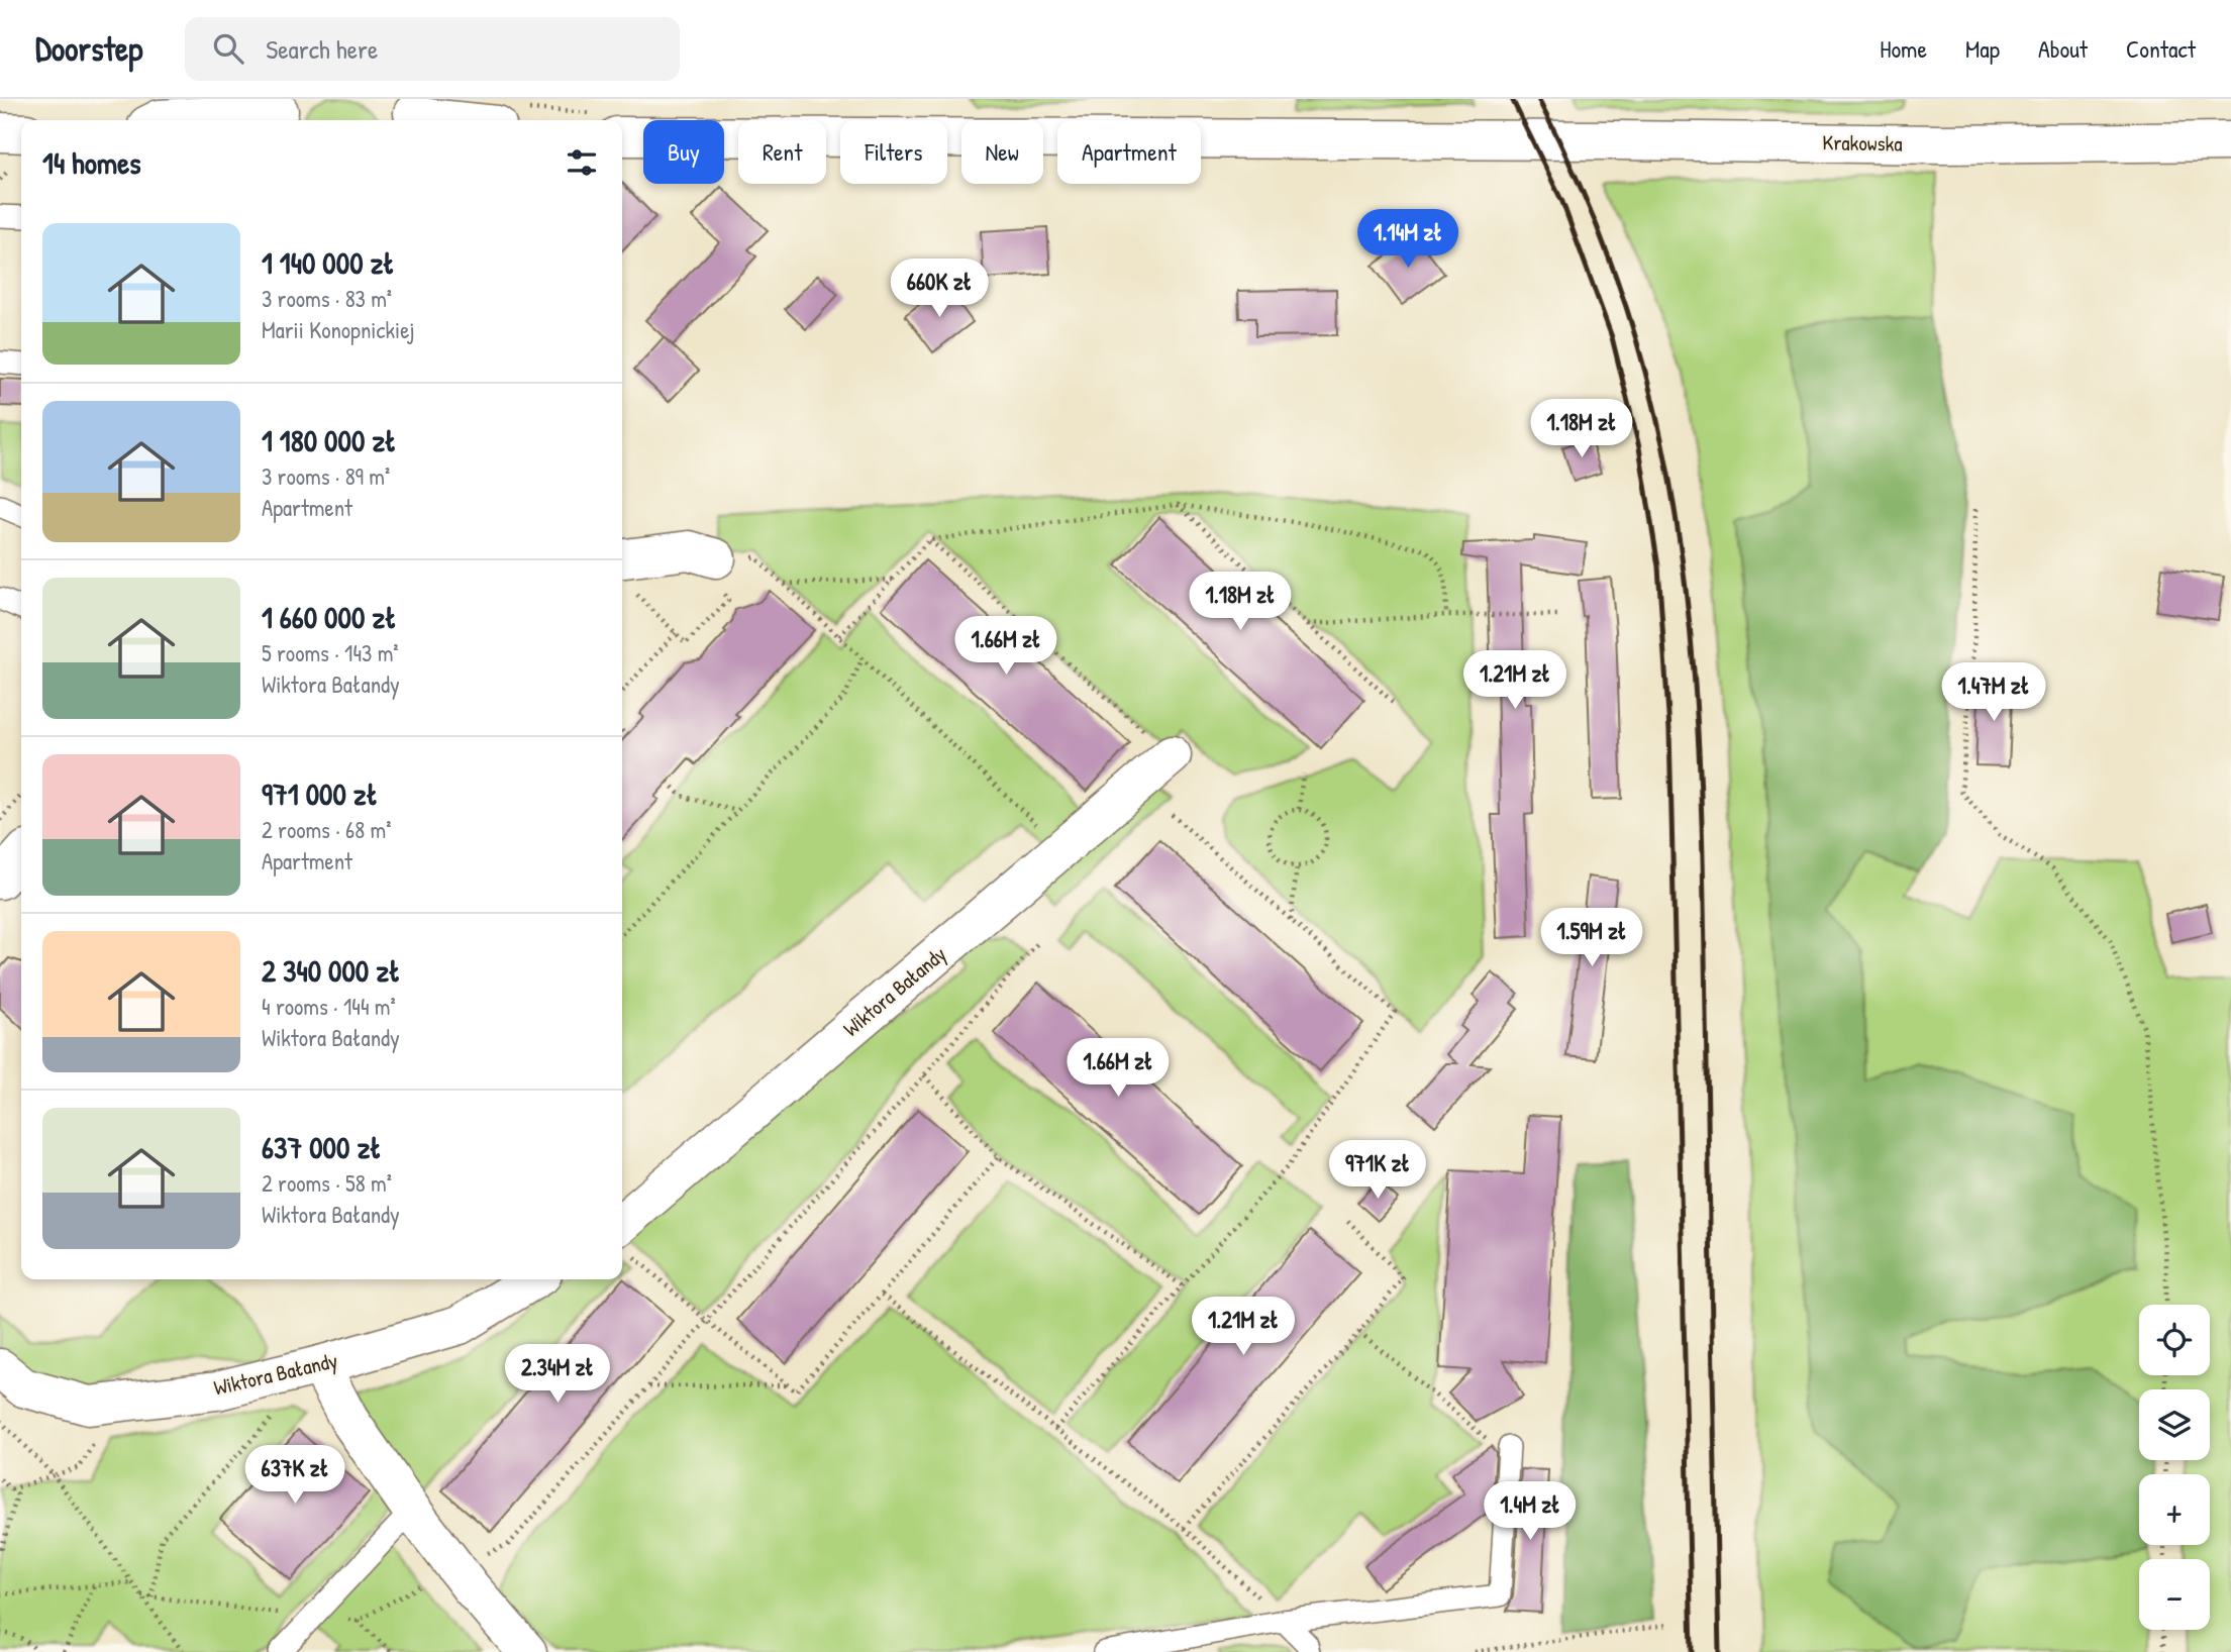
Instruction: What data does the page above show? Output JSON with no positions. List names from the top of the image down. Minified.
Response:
{"streets":{"street":["Krakowska","Wiktora Bałandy"]},"page":{"header":"Doorstep","search":"Search here","nav":["Home","Map","About","Contact"],"chip":["Buy","Rent","Filters","New","Apartment"],"heading":"14 homes","list":[{"name":"1 140 000 zł","note":"3 rooms · 83 m² · Marii Konopnickiej"},{"name":"1 180 000 zł","note":"3 rooms · 89 m² · Apartment"},{"name":"1 660 000 zł","note":"5 rooms · 143 m² · Wiktora Bałandy"},{"name":"971 000 zł","note":"2 rooms · 68 m² · Apartment"},{"name":"2 340 000 zł","note":"4 rooms · 144 m² · Wiktora Bałandy"},{"name":"637 000 zł","note":"2 rooms · 58 m² · Wiktora Bałandy"}],"price":["1.14M zł","660K zł","1.18M zł","1.18M zł","1.66M zł","1.21M zł","1.47M zł","1.59M zł","1.66M zł","971K zł","1.21M zł","2.34M zł","637K zł","1.4M zł"],"map_buttons":["+","−"]}}
